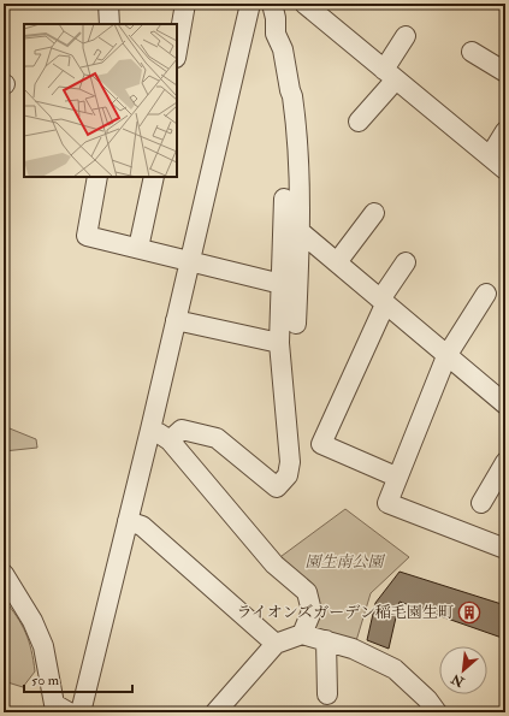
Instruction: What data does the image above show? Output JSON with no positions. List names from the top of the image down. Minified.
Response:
{"parks":["園生南公園"],"places":{"building":["ライオンズガーデン稲毛園生町"]},"scale_bar":"50 m","north":"bottom left"}
